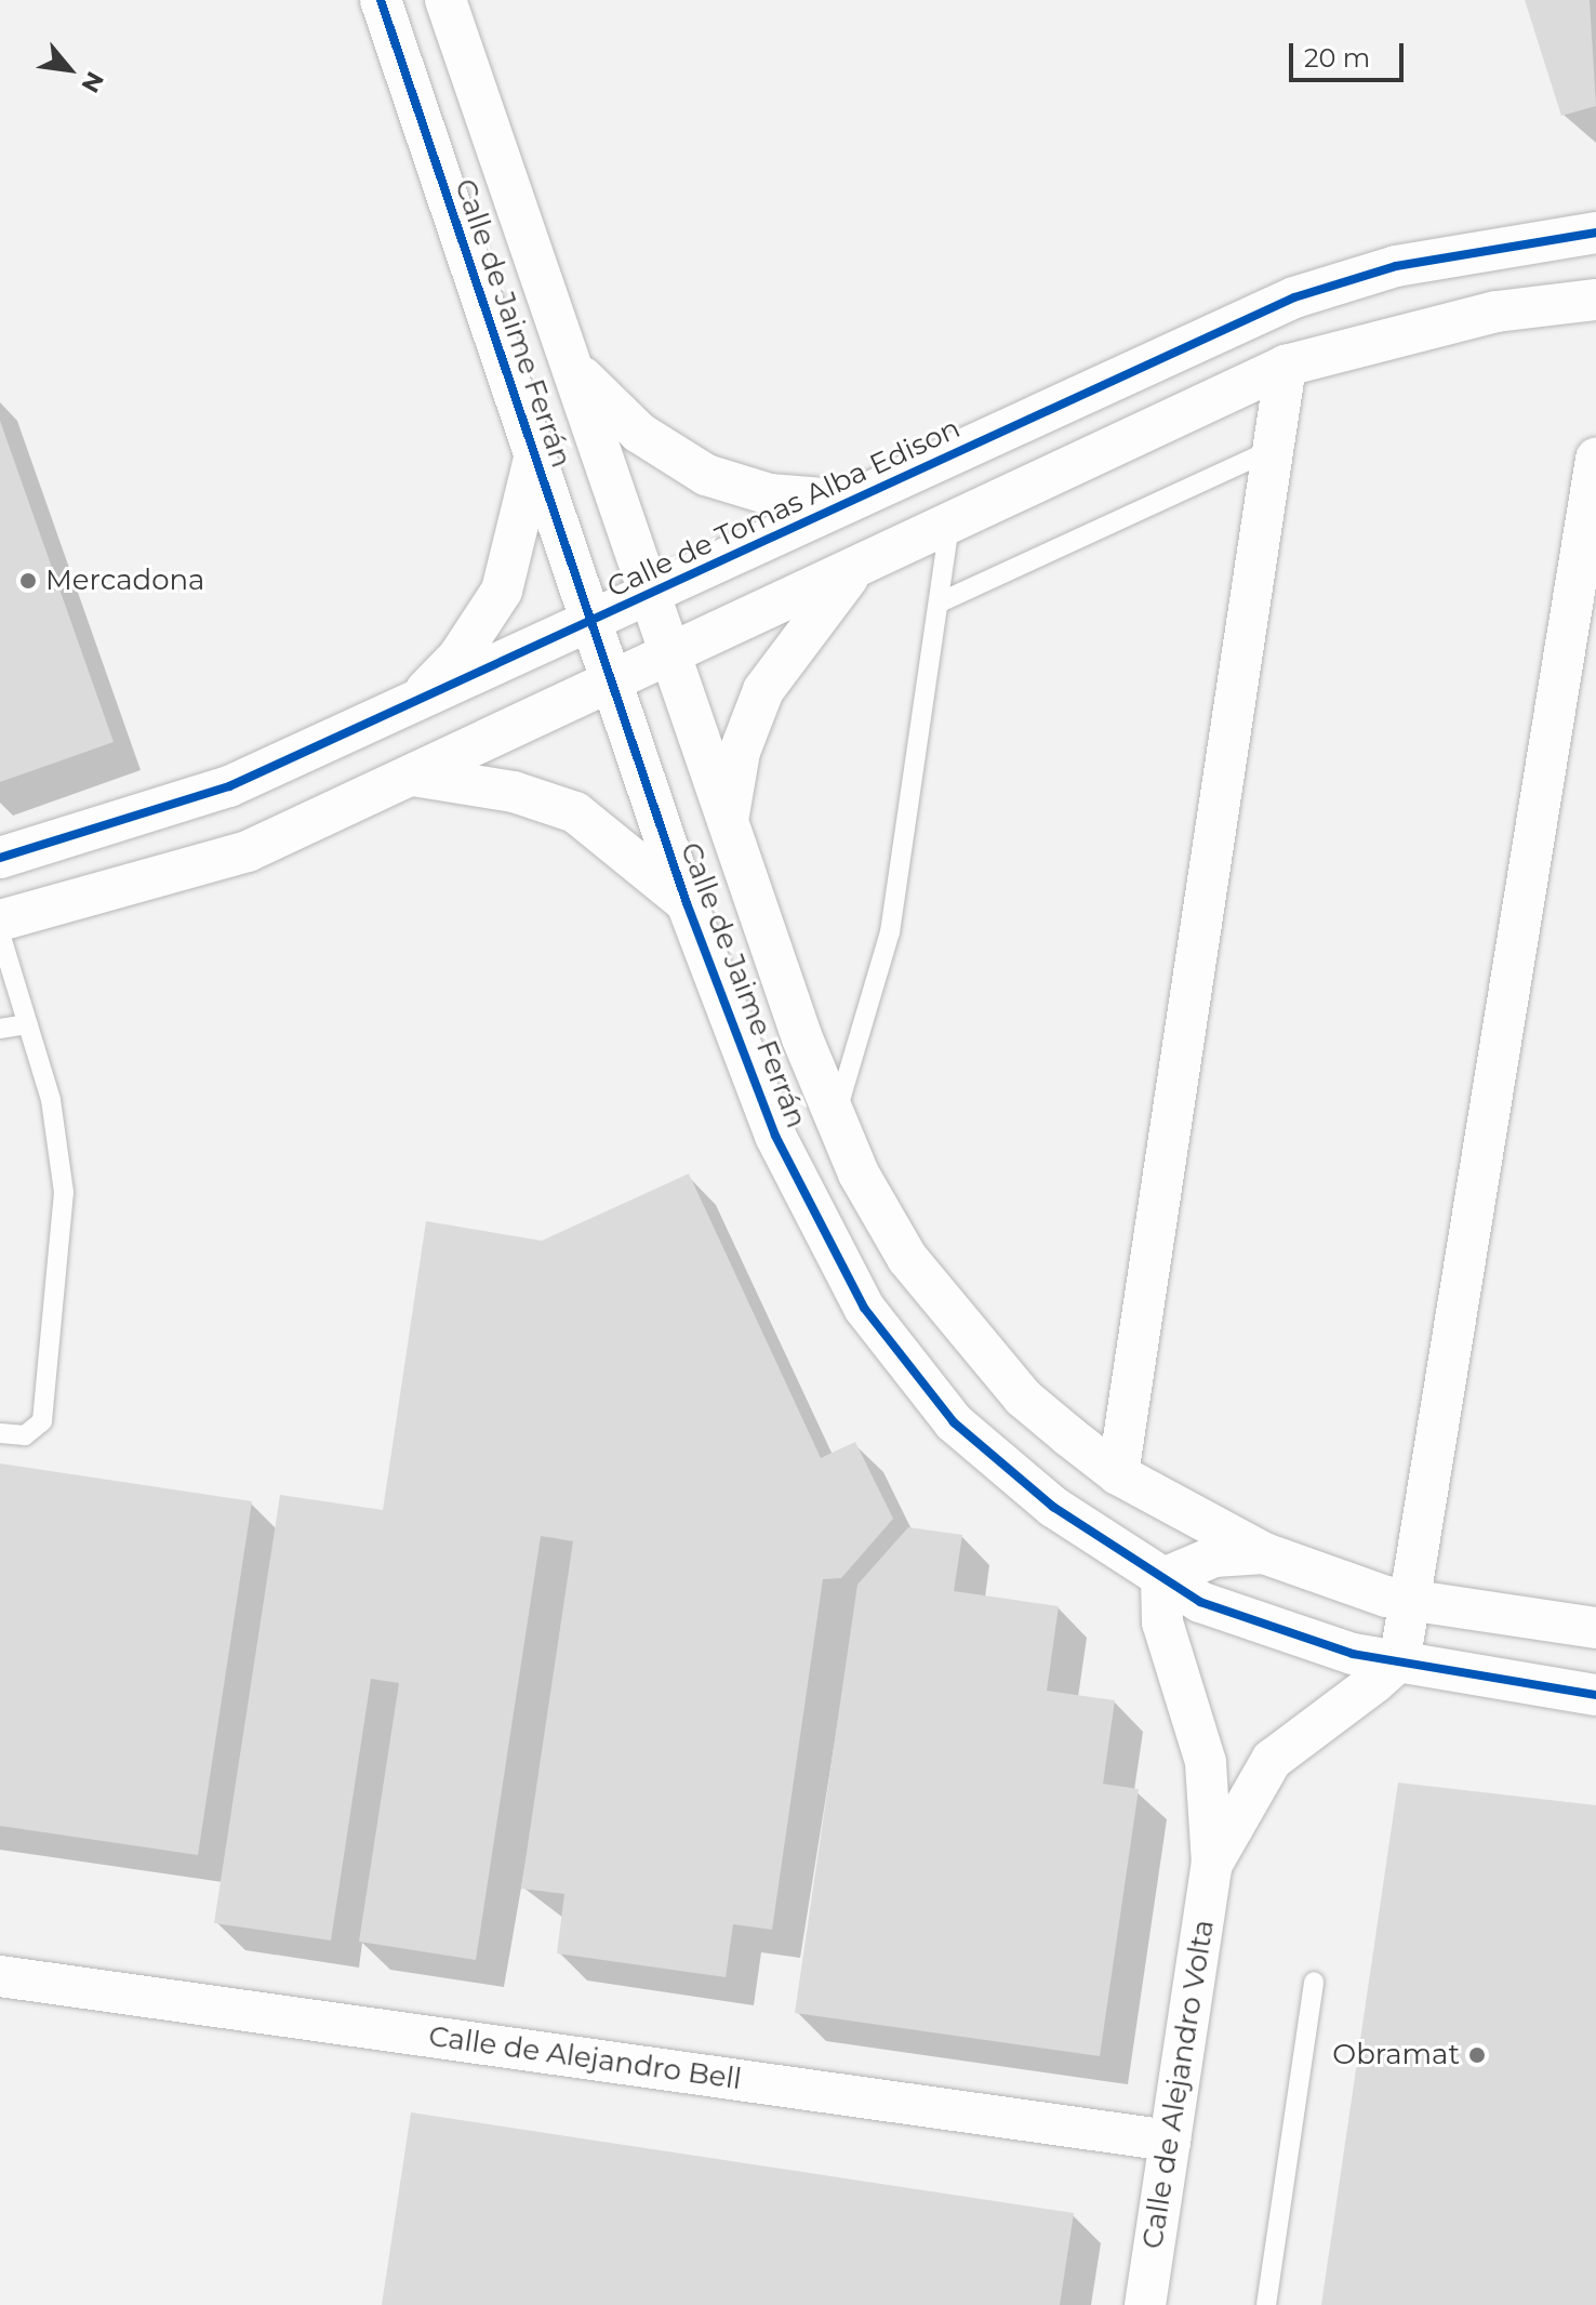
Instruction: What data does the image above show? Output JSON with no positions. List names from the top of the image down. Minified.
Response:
{"streets":{"street":["Calle de Jaime Ferrán","Calle de Tomas Alba Edison","Calle de Alejandro Bell","Calle de Alejandro Volta"]},"crossings":[["Calle de Jaime Ferrán","Calle de Tomas Alba Edison"],["Calle de Jaime Ferrán","Calle de Alejandro Volta"],["Calle de Alejandro Bell","Calle de Alejandro Volta"]],"places":["Mercadona","Obramat"],"scale_bar":"20 m","north":"bottom right"}
